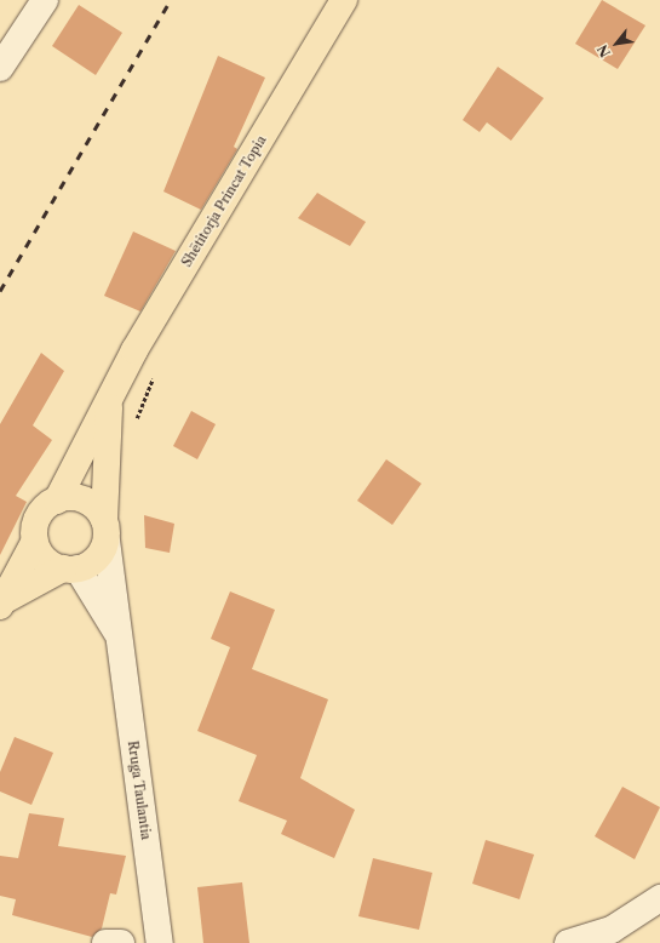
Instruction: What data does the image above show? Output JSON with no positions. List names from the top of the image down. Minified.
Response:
{"streets":{"main road":["Shëtitorja Princat Topia"],"street":["Rruga Taulantia"]},"crossings":[["Shëtitorja Princat Topia","Rruga Taulantia"]],"north":"bottom left"}
